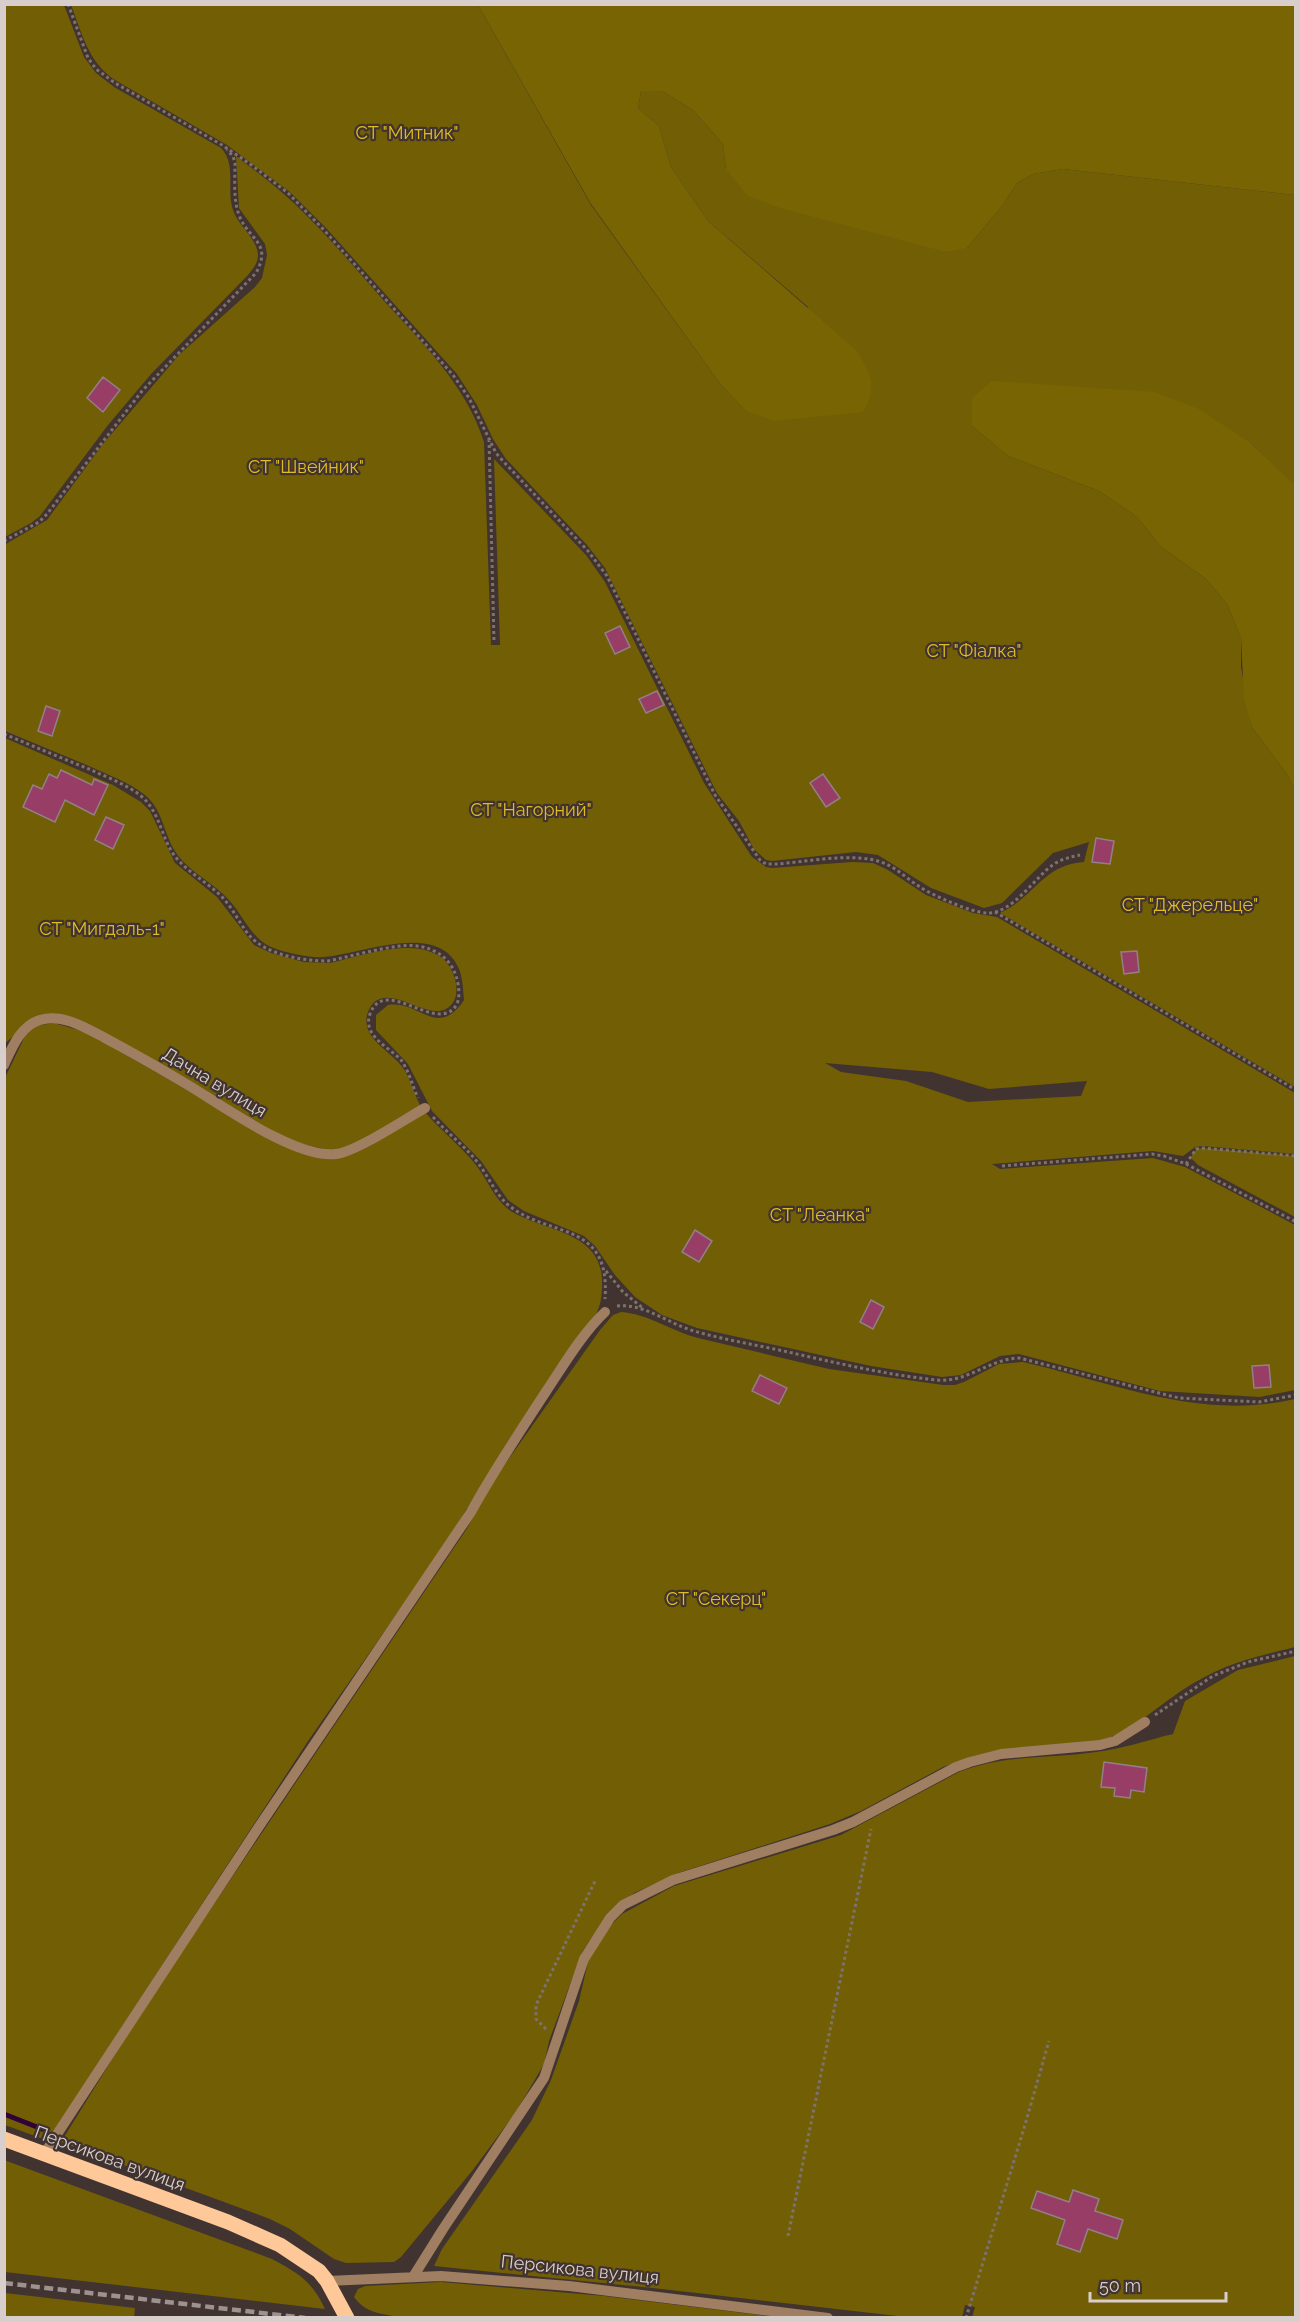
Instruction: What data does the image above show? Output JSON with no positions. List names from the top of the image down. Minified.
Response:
{"streets":{"main road":["Персикова вулиця"],"street":["Дачна вулиця"]},"parks":["СТ \"Митник\"","СТ \"Швейник\"","СТ \"Фіалка\"","СТ \"Нагорний\"","СТ \"Джерельце\"","СТ \"Мигдаль-1\"","СТ \"Леанка\"","СТ \"Секерц\""],"scale_bar":"50 m"}
